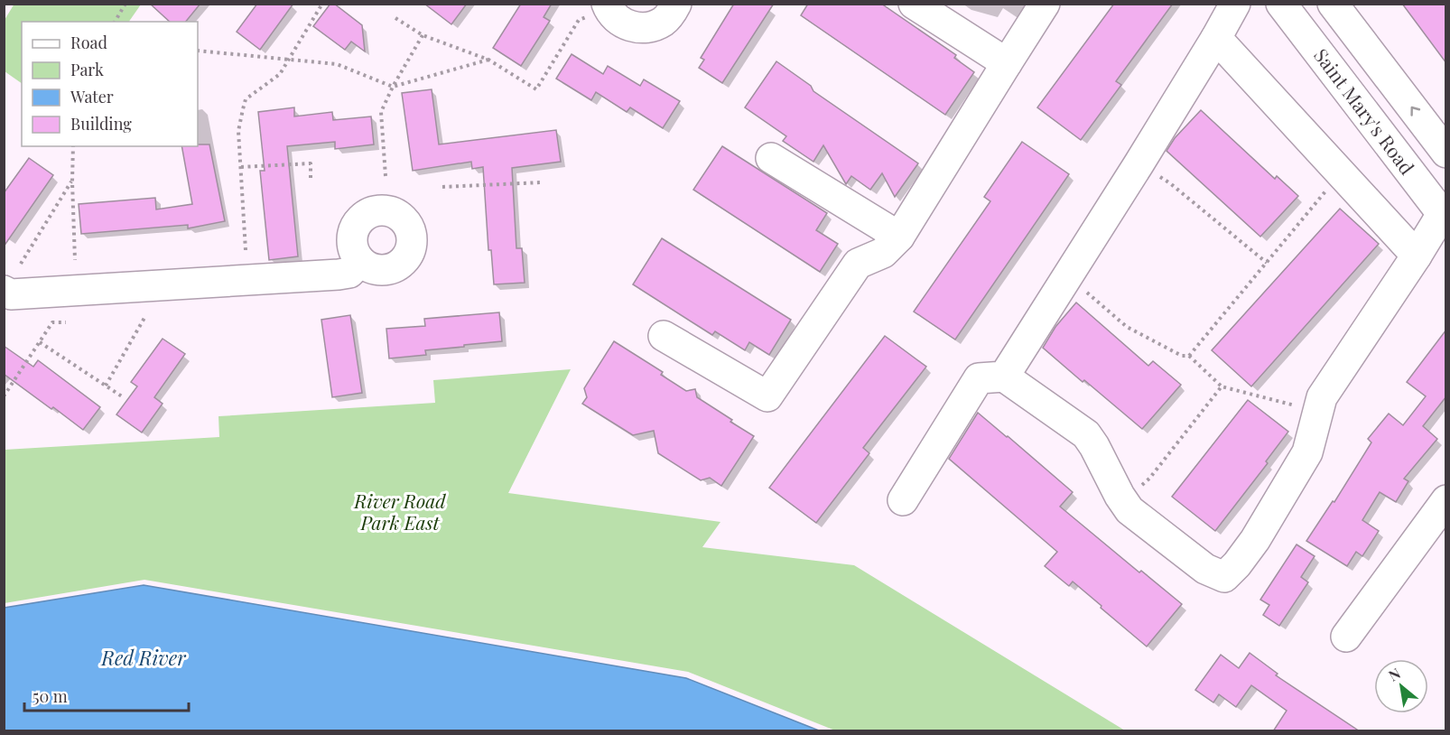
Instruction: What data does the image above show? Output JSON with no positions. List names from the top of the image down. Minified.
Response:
{"streets":{"main road":["Saint Mary's Road"]},"water":["Red River"],"parks":["River Road Park East"],"legend":["Road","Park","Water","Building"],"scale_bar":"50 m","north":"top left"}
